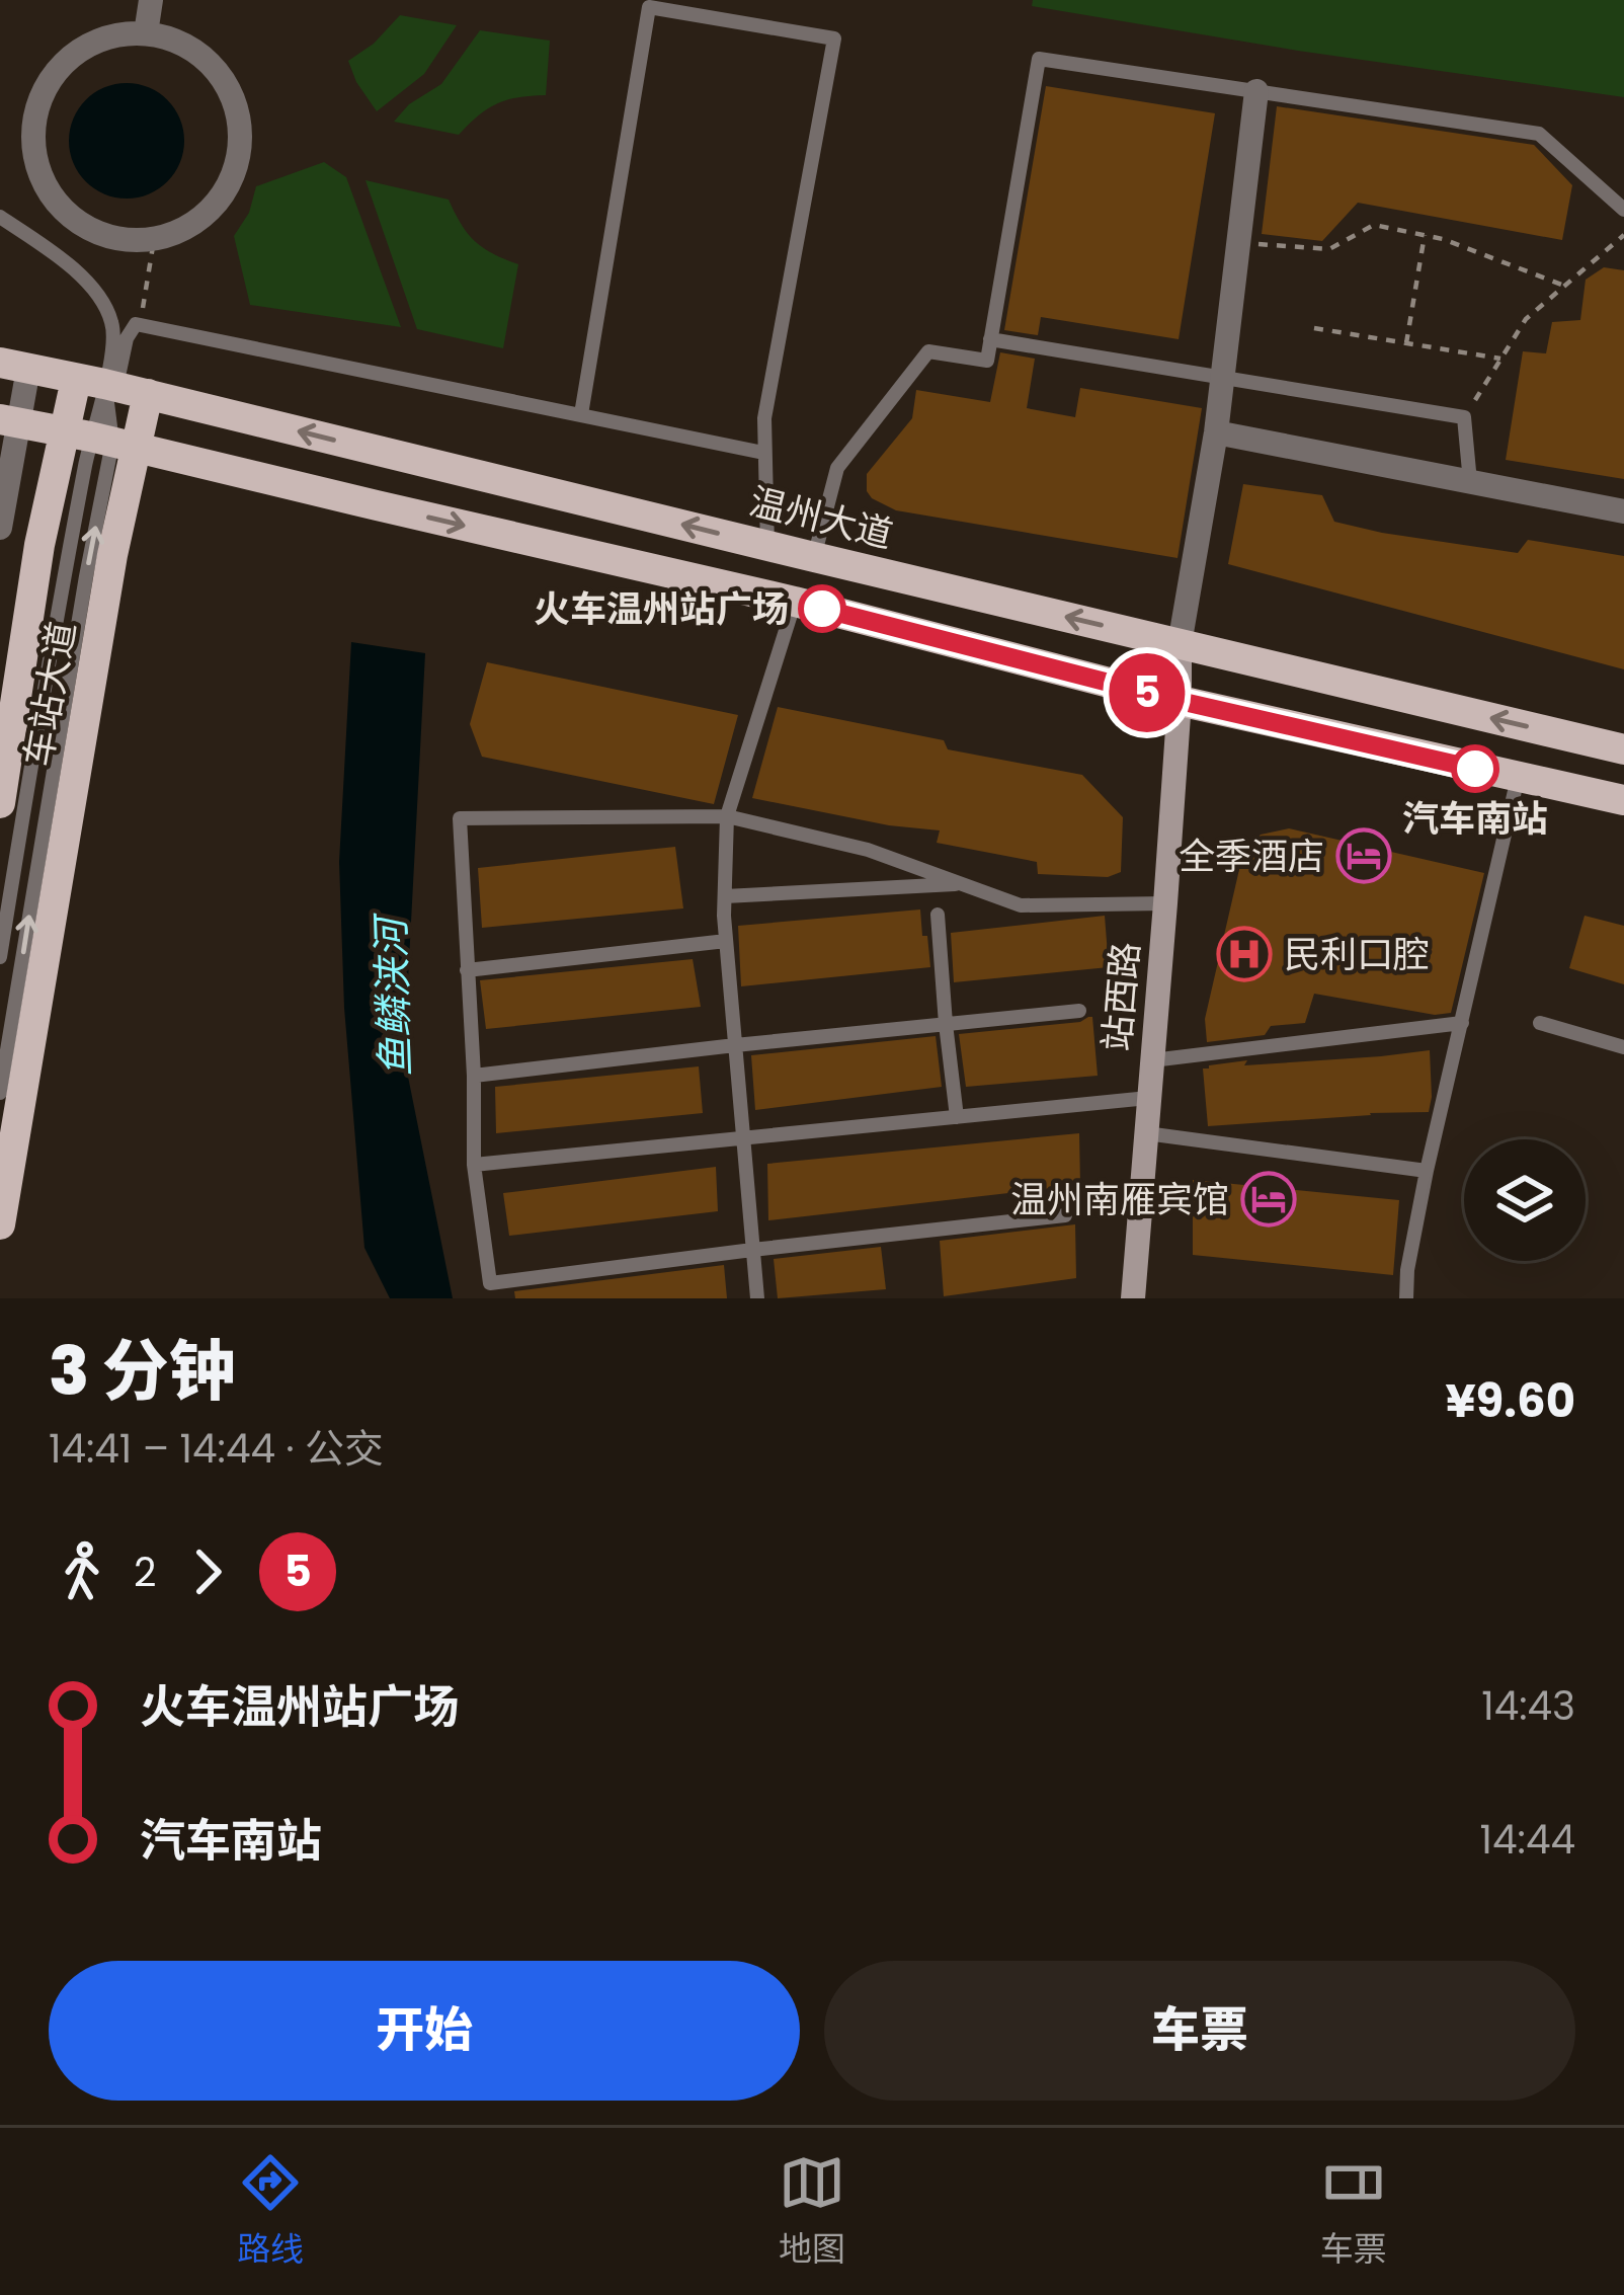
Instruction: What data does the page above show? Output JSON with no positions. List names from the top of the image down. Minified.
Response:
{"streets":{"main road":["温州大道","车站大道"],"street":["站西路"]},"crossings":[["温州大道","车站大道"],["温州大道","站西路"]],"water":["鱼鳞浃河"],"places":{"other":["火车温州站广场","汽车南站"],"hotel":["全季酒店","温州南雁宾馆"],"hospital":["民利口腔"]},"lines":["bus line 5"],"page":{"on_map":"5","heading":["3 分钟","14:41 – 14:44 · 公交","¥9.60"],"legs":["2","5"],"list":[{"name":"火车温州站广场","value":"14:43"},{"name":"汽车南站","value":"14:44"}],"buttons":["开始","车票"],"tabs":["路线","地图","车票"]}}
